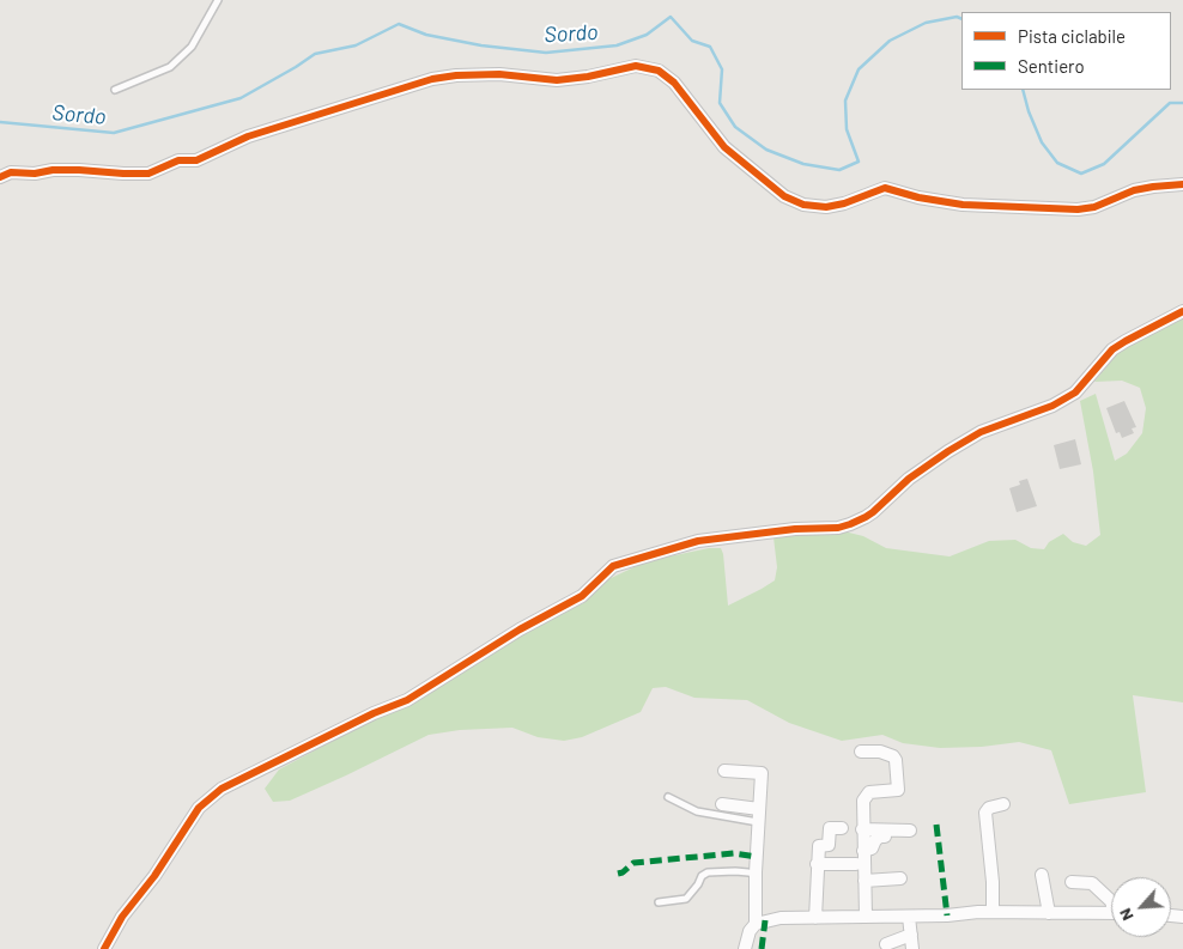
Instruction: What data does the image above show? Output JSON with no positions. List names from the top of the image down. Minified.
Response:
{"water":["Sordo"],"legend":["Pista ciclabile","Sentiero"],"north":"bottom left"}
